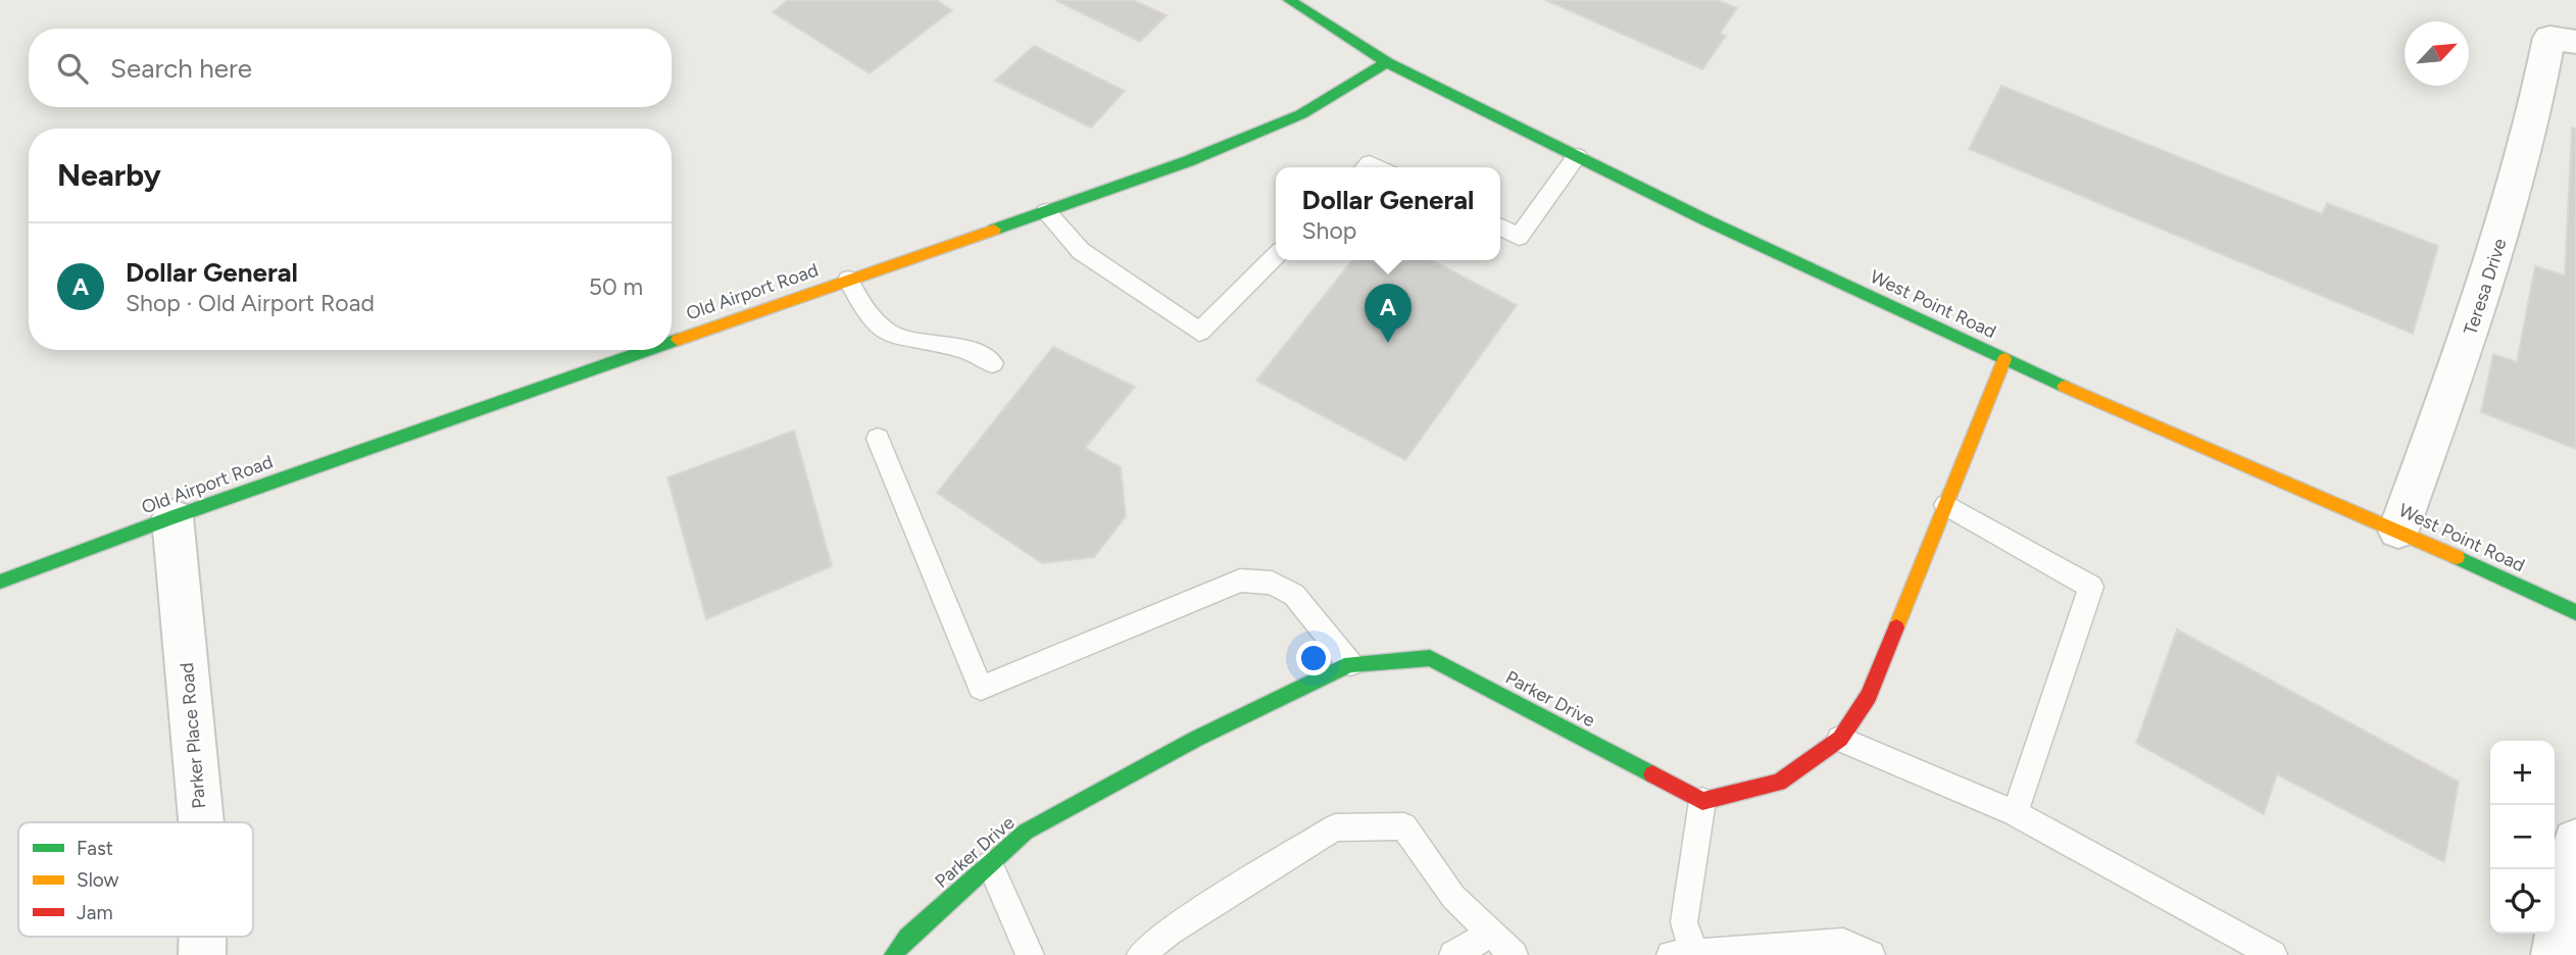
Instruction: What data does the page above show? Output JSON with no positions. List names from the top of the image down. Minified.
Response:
{"streets":{"street":["Teresa Drive","Old Airport Road","West Point Road","Parker Drive","Parker Place Road"]},"crossings":[["Teresa Drive","West Point Road"],["Old Airport Road","West Point Road"],["Old Airport Road","Parker Place Road"]],"legend":["Fast","Slow","Jam"],"north":"top right","page":{"search":"Search here","heading":"Nearby","popup":["Dollar General","Shop"],"list":[{"mark":"A","name":"Dollar General","note":"Shop · Old Airport Road","value":"50 m"}],"pins":"A","map_buttons":["+","−"]}}
